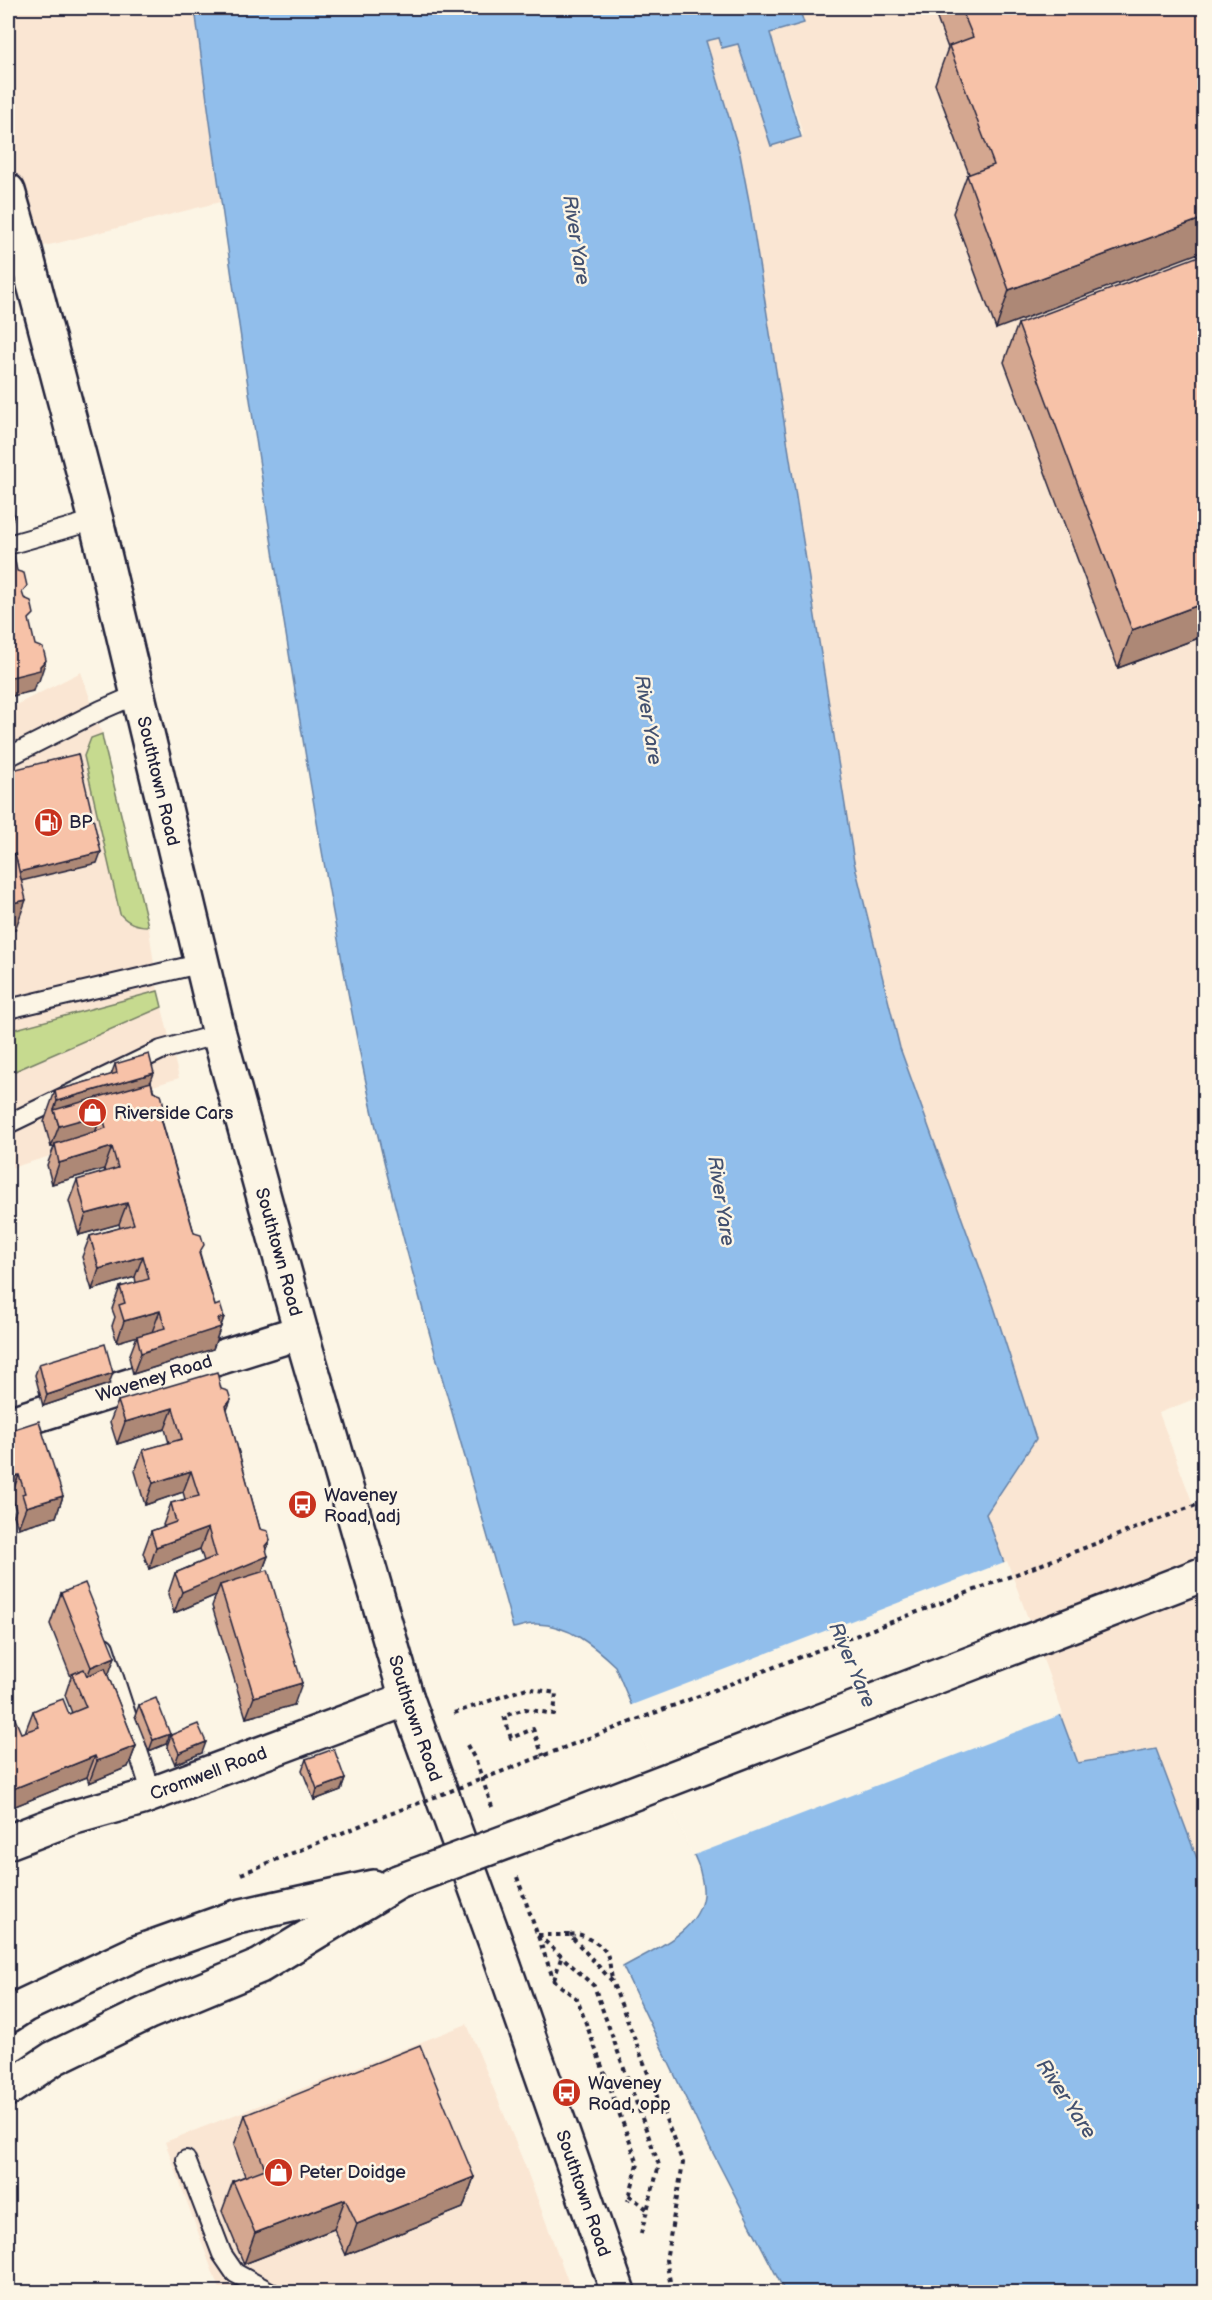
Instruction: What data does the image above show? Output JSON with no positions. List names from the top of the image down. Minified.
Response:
{"streets":{"street":["Southtown Road","Waveney Road","Cromwell Road"]},"crossings":[["Southtown Road","Waveney Road"],["Southtown Road","Cromwell Road"]],"water":["River Yare"],"places":{"fuel station":["BP"],"shop":["Riverside Cars","Peter Doidge"],"bus stop":["Waveney Road, adj","Waveney Road, opp"]}}
